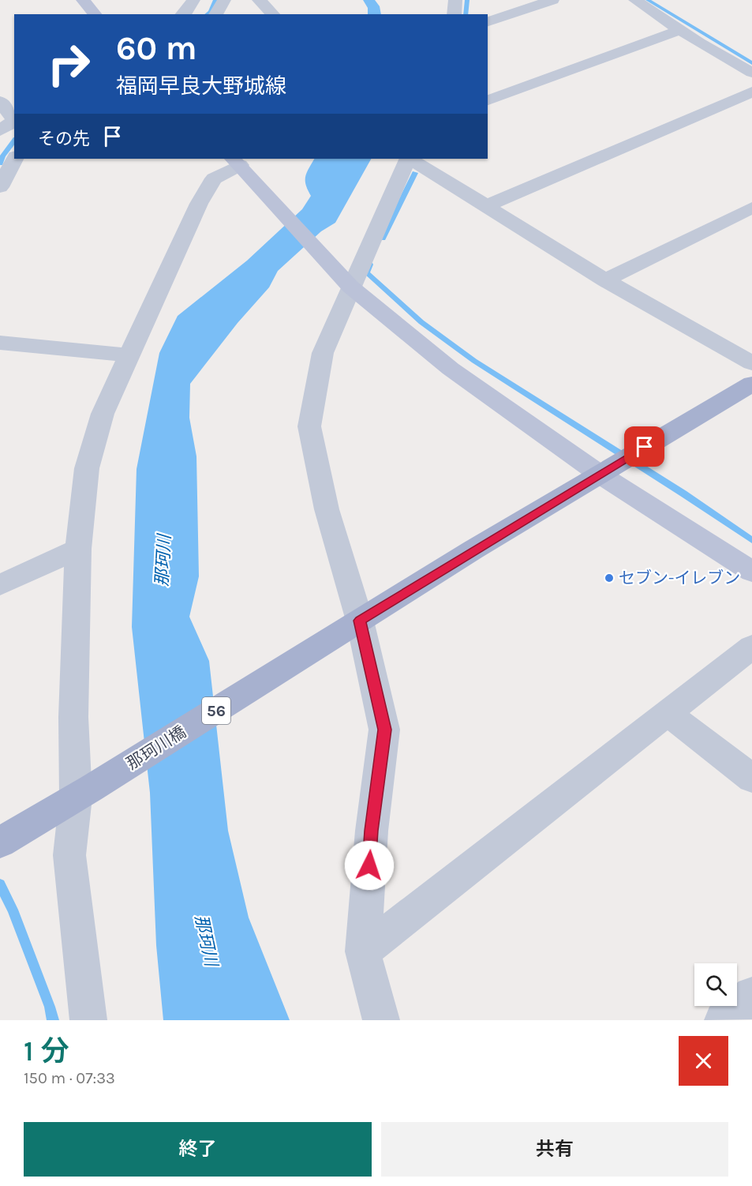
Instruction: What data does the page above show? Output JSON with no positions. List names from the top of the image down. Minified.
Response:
{"streets":{"main road":["56","那珂川橋"]},"crossings":[["56","那珂川橋"]],"water":["那珂川"],"places":["セブン-イレブン"],"page":{"turn":["60 m","福岡早良大野城線"],"then":"その先","heading":["1 分","150 m · 07:33"],"buttons":["終了","共有"]}}
